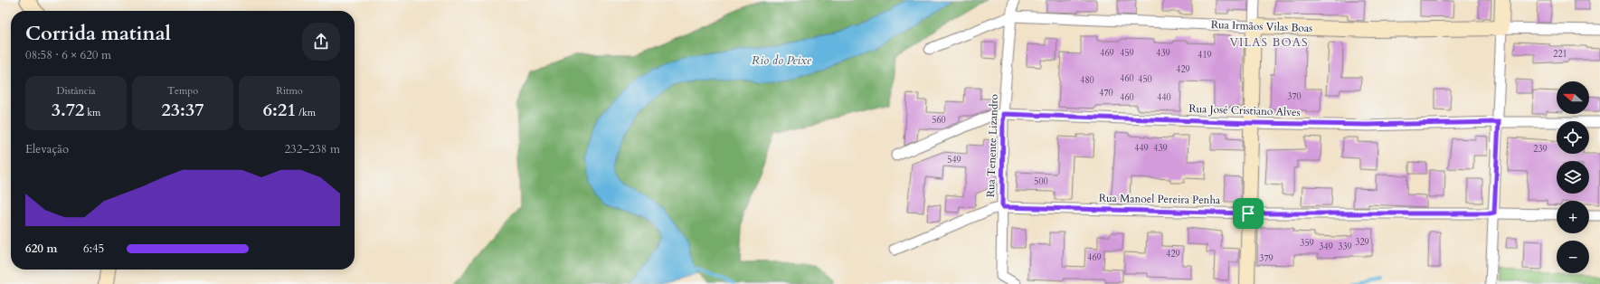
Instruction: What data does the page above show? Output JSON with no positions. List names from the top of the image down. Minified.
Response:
{"streets":{"street":["Rua Irmãos Vilas Boas","Rua José Cristiano Alves","Rua Tenente Lizandro","Rua Manoel Pereira Penha"]},"crossings":[["Rua Irmãos Vilas Boas","Rua Tenente Lizandro"],["Rua José Cristiano Alves","Rua Tenente Lizandro"],["Rua Tenente Lizandro","Rua Manoel Pereira Penha"]],"districts":["VILAS BOAS"],"water":["Rio do Peixe"],"house_numbers":["469","459","439","221","419","429","460","450","480","470","370","460","440","560","449","439","239","549","500","329","359","349","339","429","469","379"],"north":"left","page":{"heading":["Corrida matinal","08:58 · 6 × 620 m"],"stats":[["Distância","3.72 km"],["Tempo","23:37"],["Ritmo","6:21 /km"]],"map_buttons":["+","−"],"chart":["Elevação","232–238 m"],"list":[{"name":"620 m","note":"6:45"}]}}
